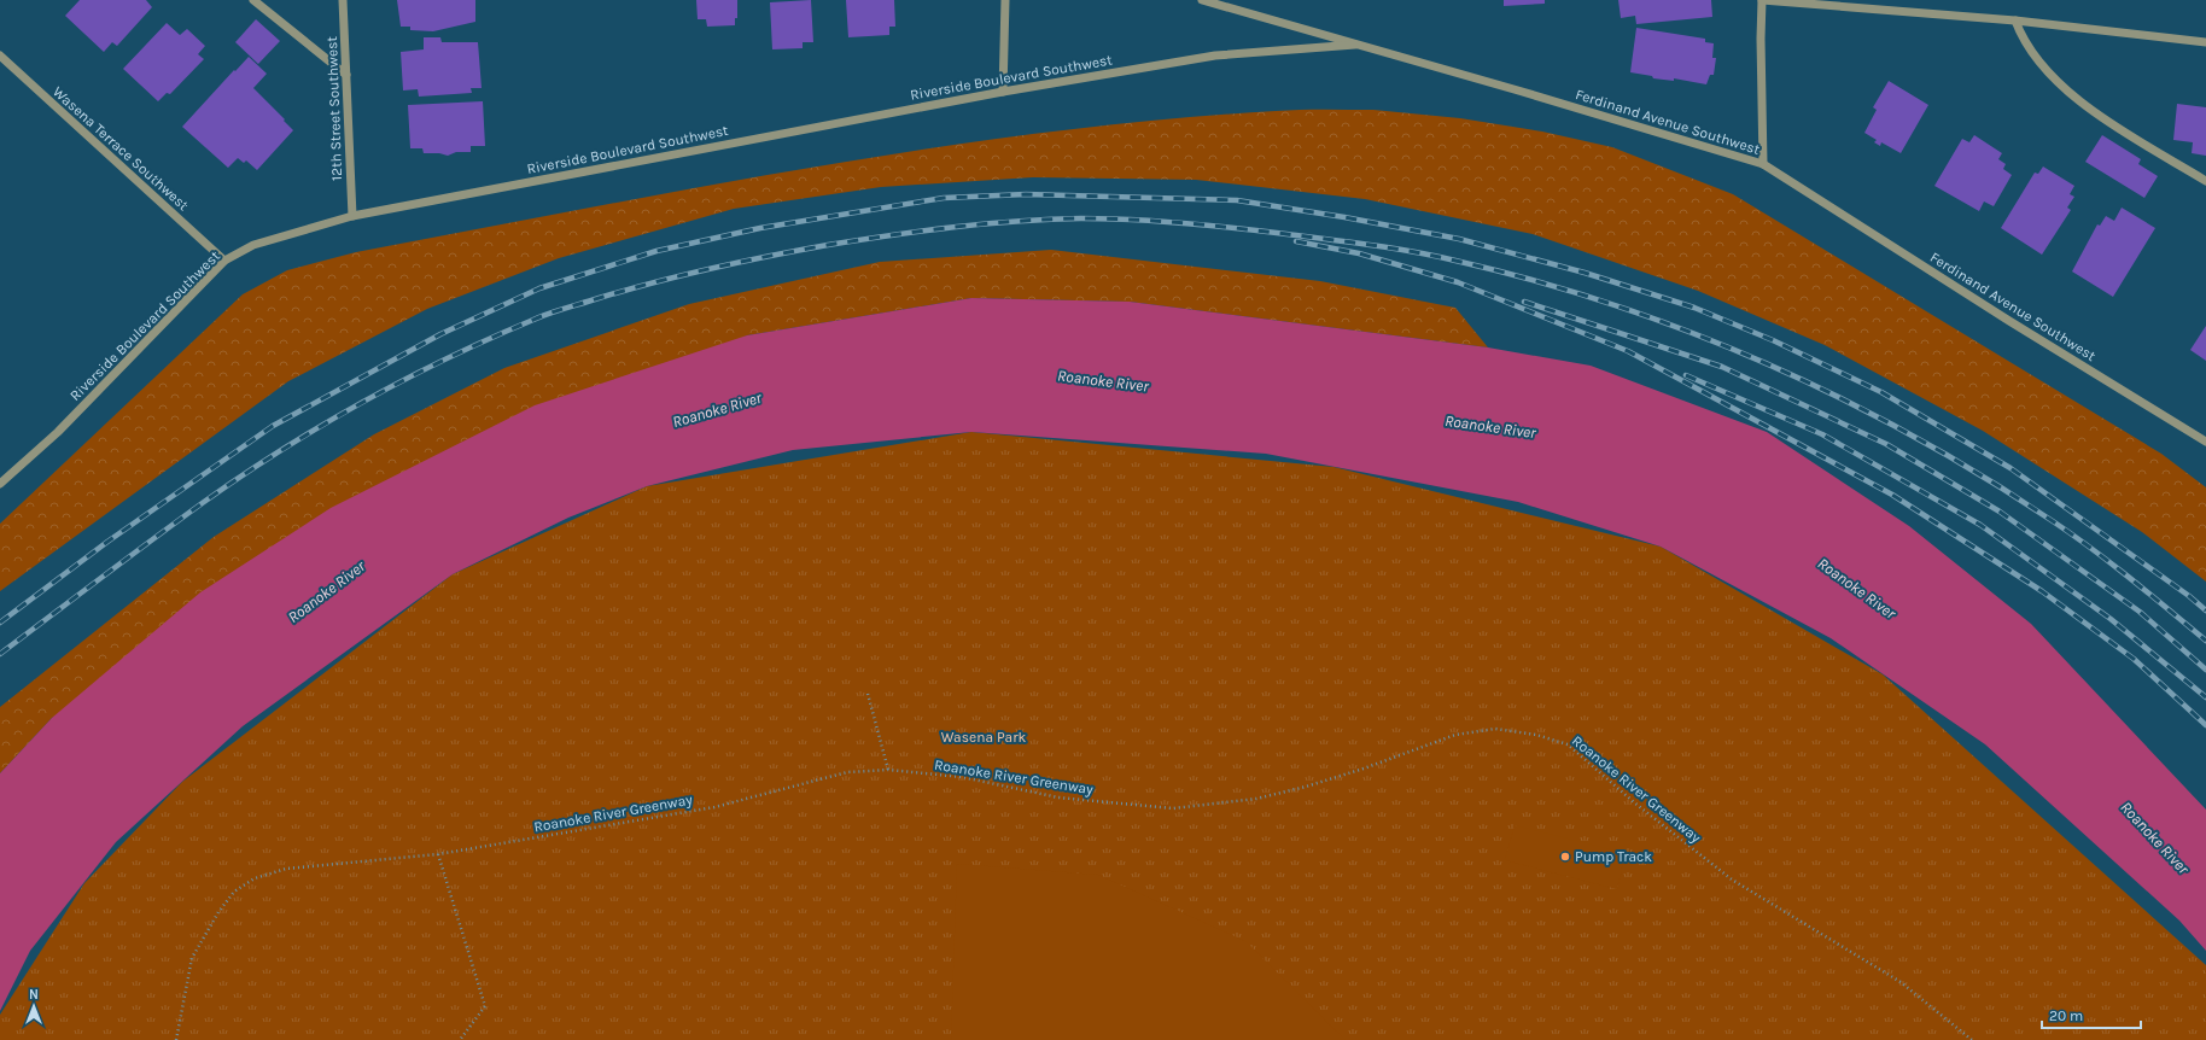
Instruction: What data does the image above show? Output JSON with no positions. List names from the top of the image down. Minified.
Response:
{"streets":{"street":["Riverside Boulevard Southwest","12th Street Southwest","Ferdinand Avenue Southwest","Wasena Terrace Southwest"],"path":["Roanoke River Greenway"]},"crossings":[["Riverside Boulevard Southwest","12th Street Southwest"],["Riverside Boulevard Southwest","Ferdinand Avenue Southwest"],["Riverside Boulevard Southwest","Wasena Terrace Southwest"]],"water":["Roanoke River"],"parks":["Wasena Park"],"places":["Pump Track"],"scale_bar":"20 m","north":"top"}
